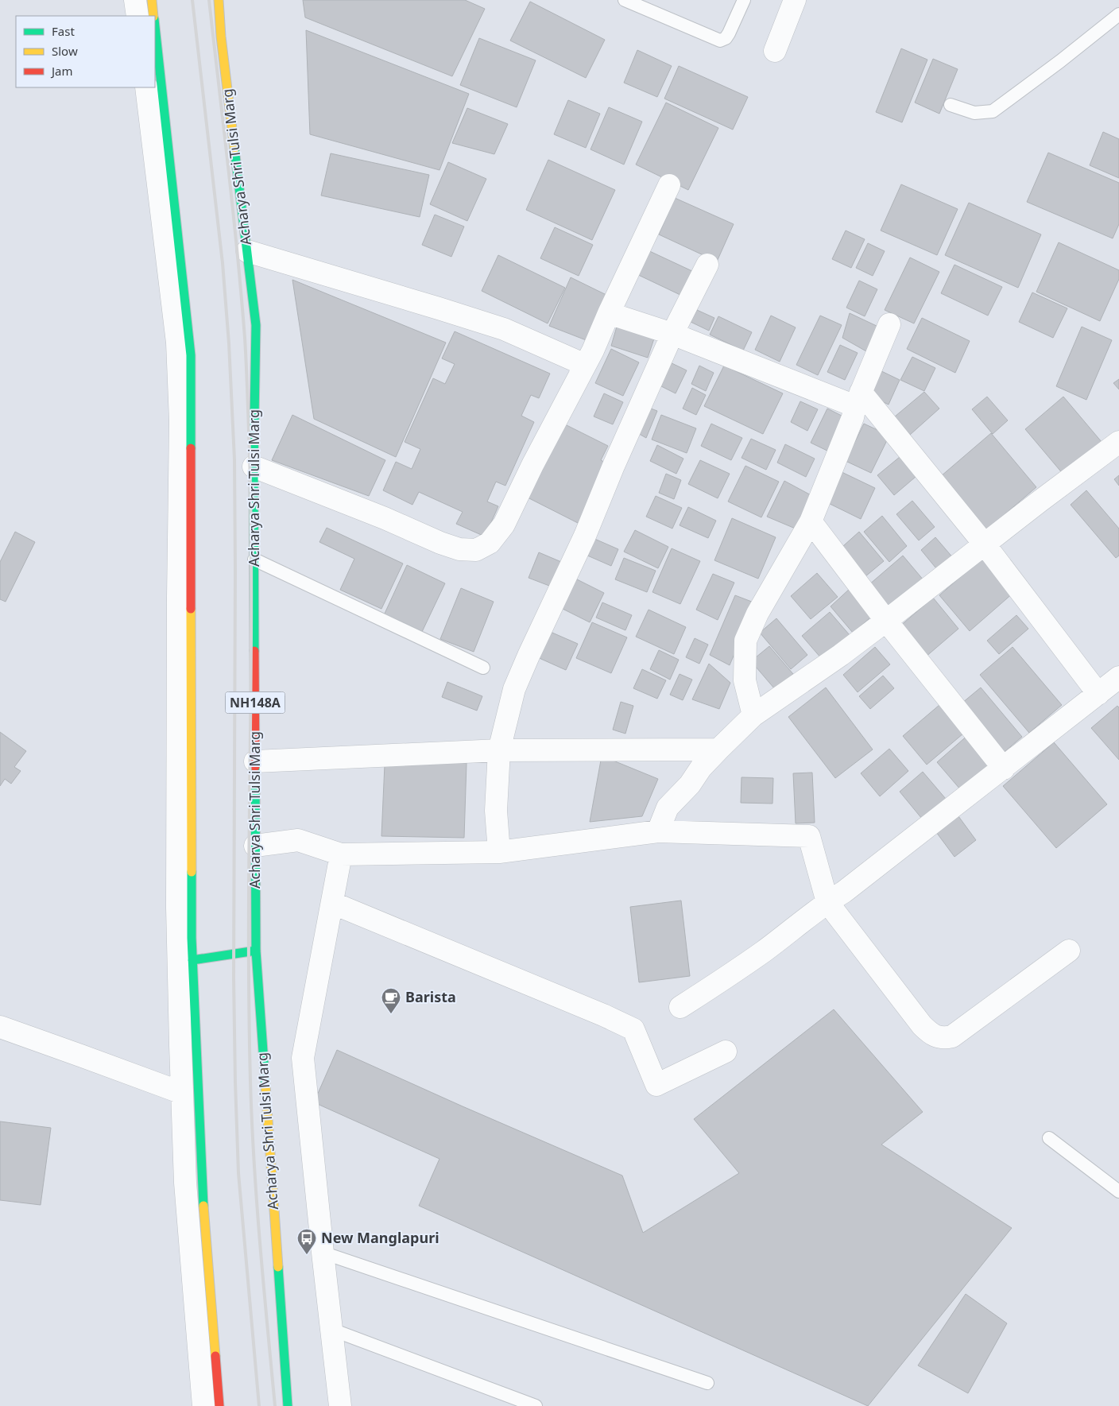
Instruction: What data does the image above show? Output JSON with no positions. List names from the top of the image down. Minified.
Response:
{"streets":{"highway":["Acharya Shri Tulsi Marg","NH148A"]},"places":{"cafe":["Barista"],"bus stop":["New Manglapuri"]},"legend":["Fast","Slow","Jam"]}
